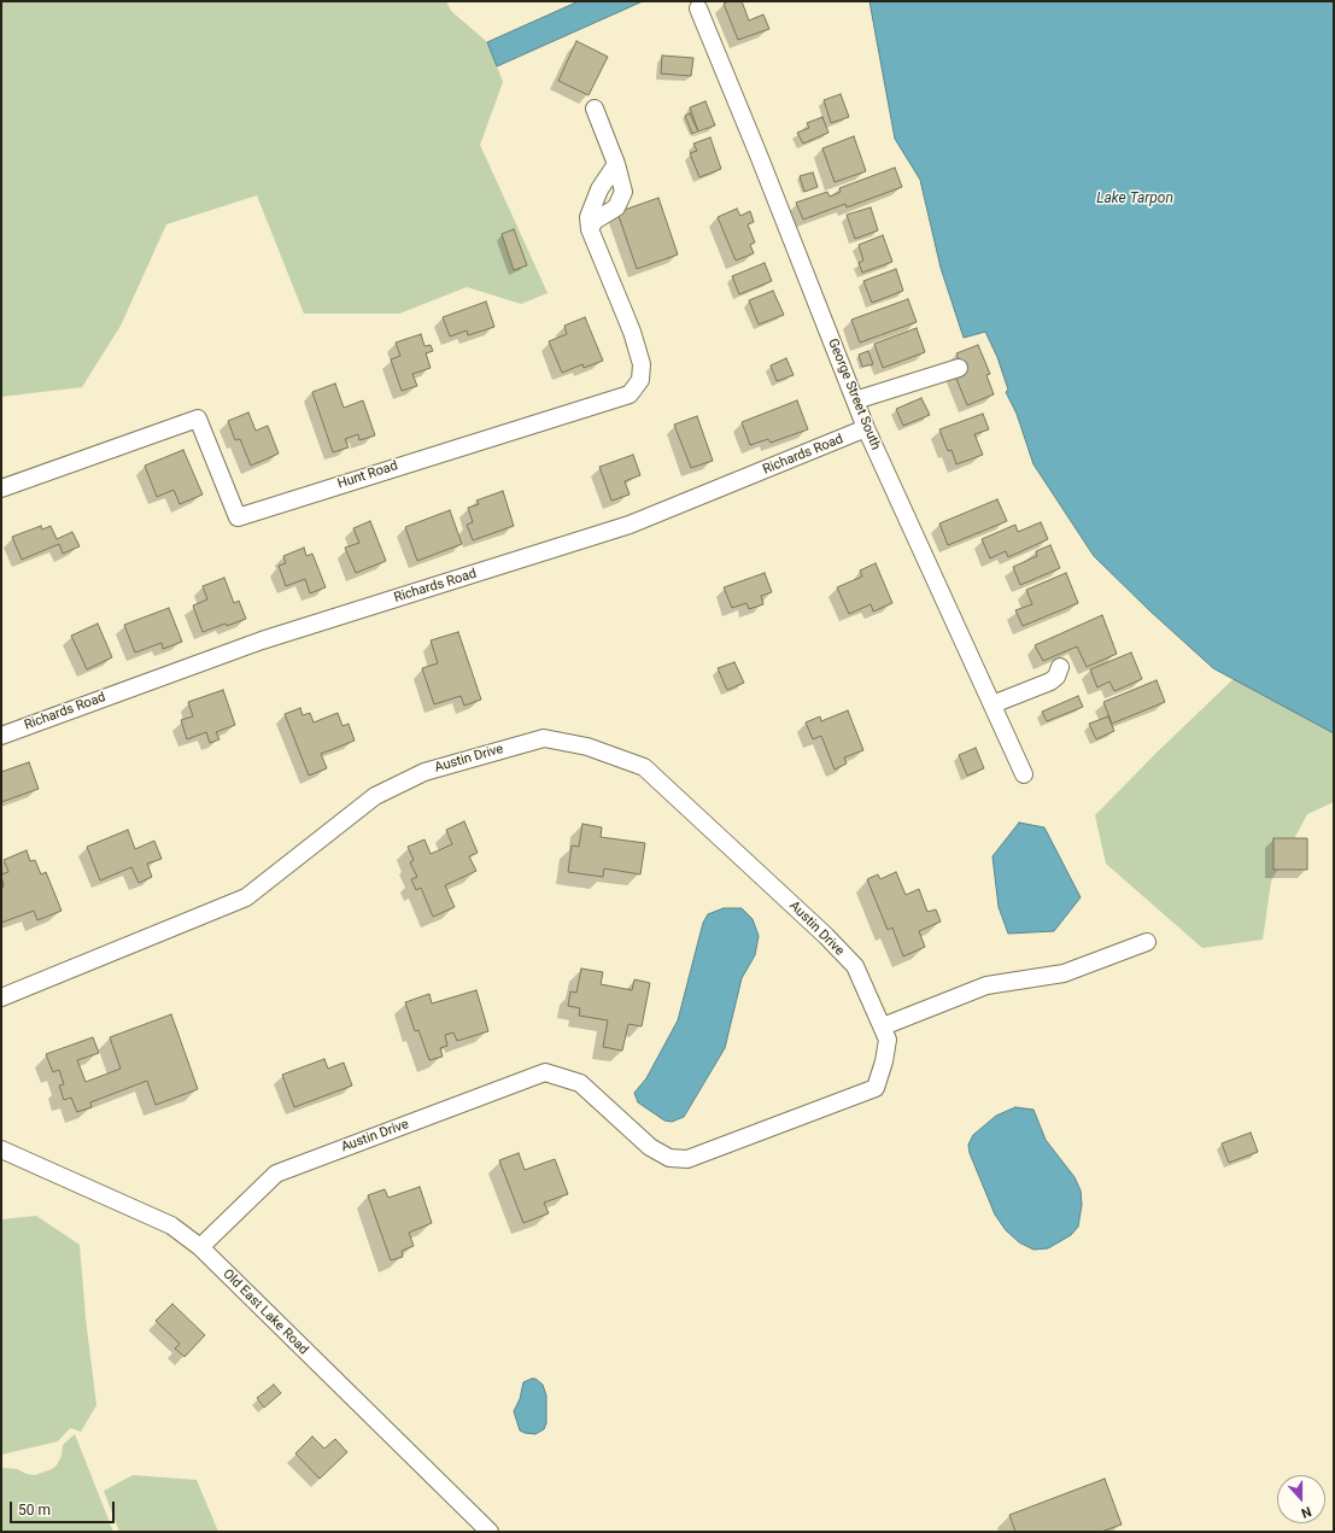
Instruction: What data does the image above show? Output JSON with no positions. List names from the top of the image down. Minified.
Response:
{"streets":{"street":["George Street South","Richards Road","Hunt Road","Austin Drive","Old East Lake Road"]},"crossings":[["George Street South","Richards Road"],["Austin Drive","Old East Lake Road"]],"water":["Lake Tarpon"],"scale_bar":"50 m","north":"bottom"}
